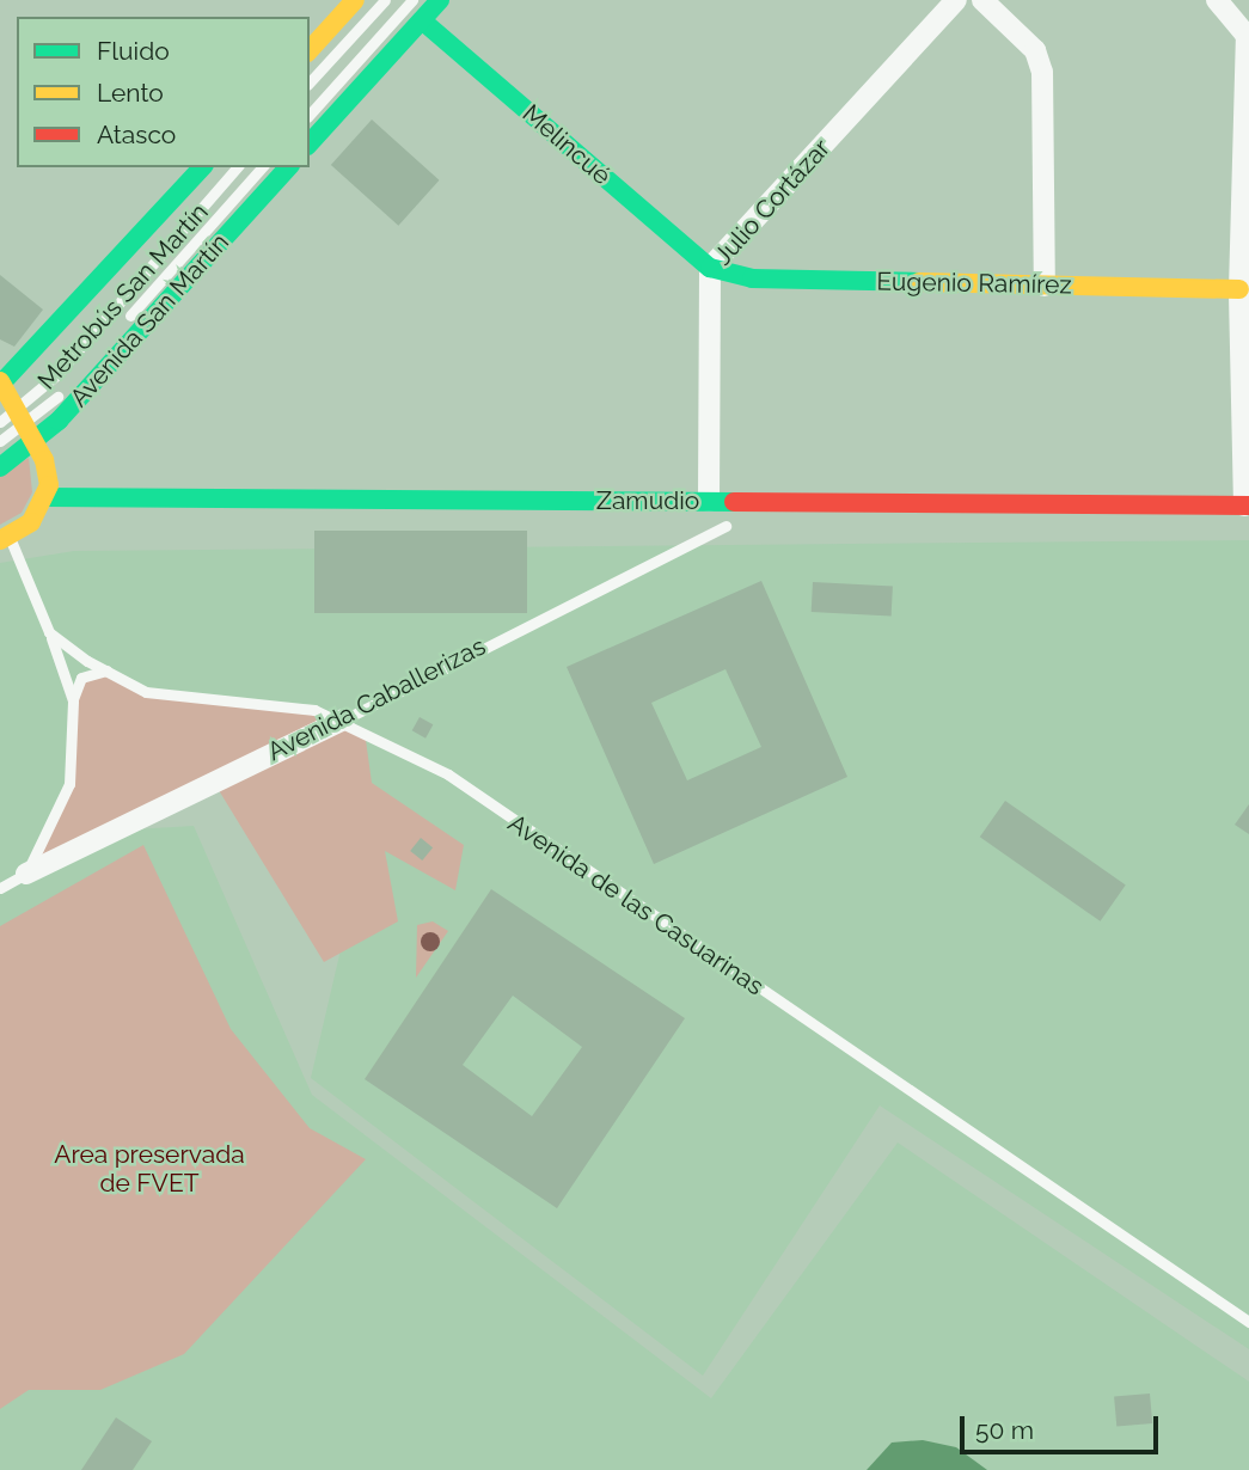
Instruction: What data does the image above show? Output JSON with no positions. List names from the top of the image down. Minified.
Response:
{"streets":{"street":["Melincué","Julio Cortázar","Eugenio Ramírez","Avenida San Martín","Zamudio","Avenida Caballerizas"],"lane":["Metrobús San Martín","Avenida de las Casuarinas"]},"crossings":[["Melincué","Julio Cortázar"],["Melincué","Eugenio Ramírez"],["Julio Cortázar","Eugenio Ramírez"],["Julio Cortázar","Zamudio"],["Metrobús San Martín","Avenida San Martín"],["Avenida Caballerizas","Avenida de las Casuarinas"]],"parks":["Area preservada de FVET"],"legend":["Fluido","Lento","Atasco"],"scale_bar":"50 m"}
